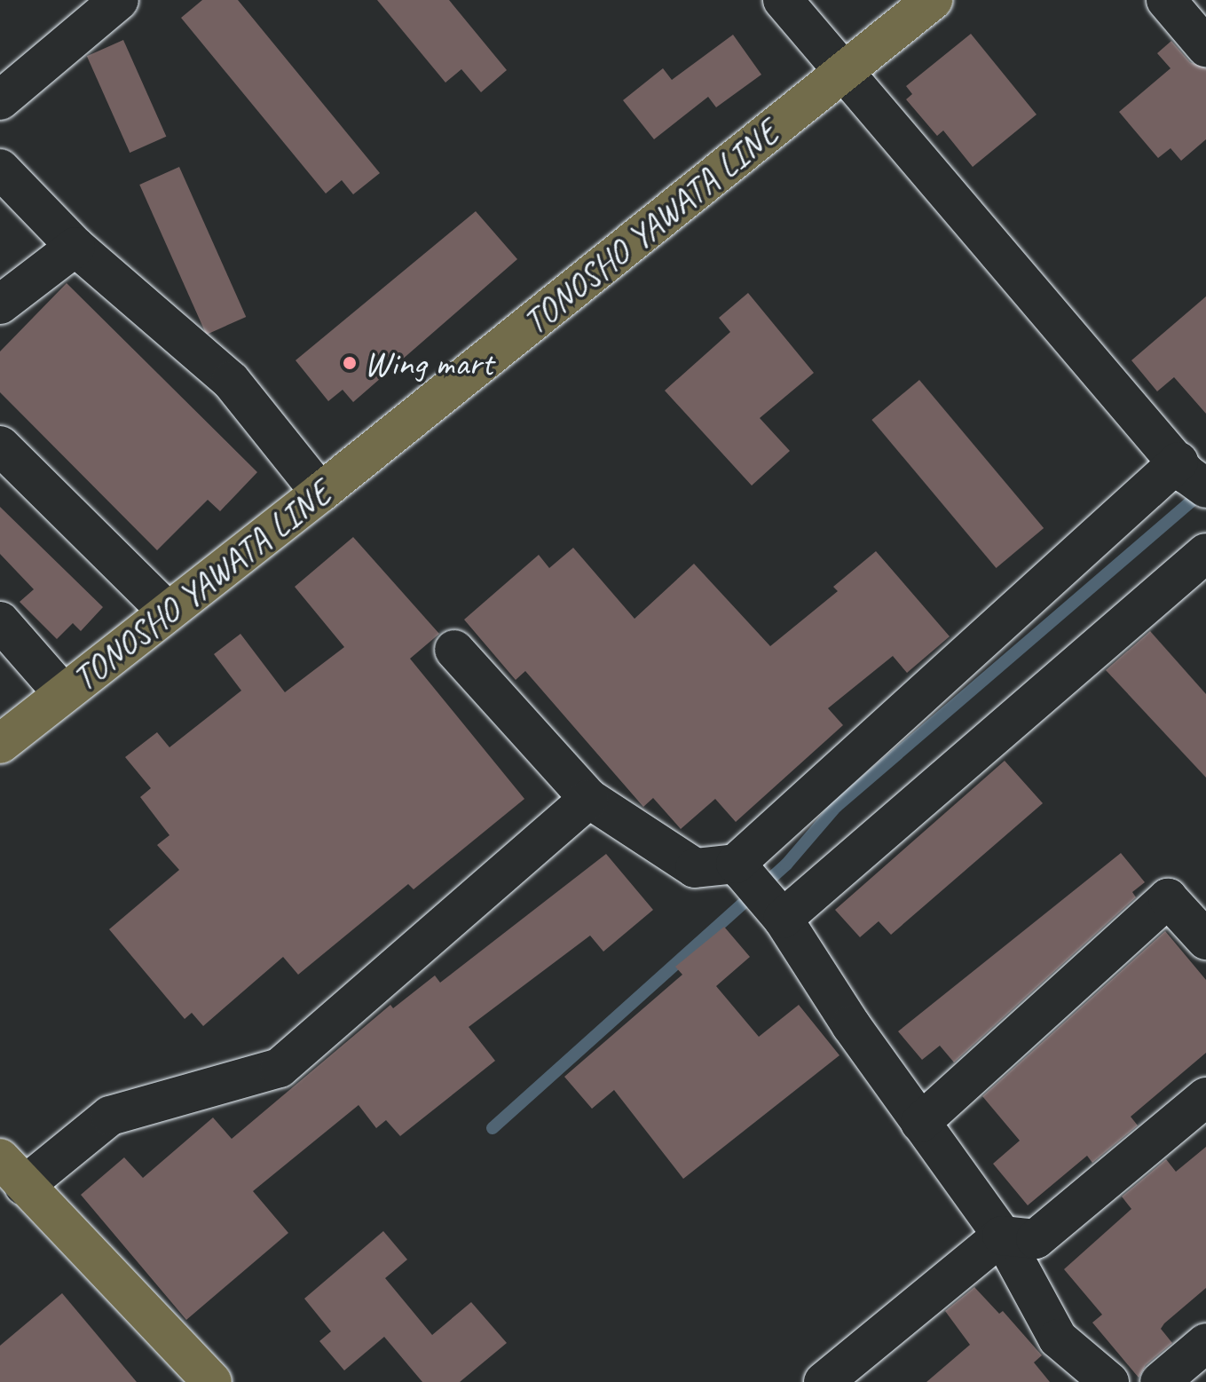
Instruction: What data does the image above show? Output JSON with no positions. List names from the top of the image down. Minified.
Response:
{"streets":{"main road":["TONOSHO YAWATA LINE"]},"places":["Wing mart"]}
